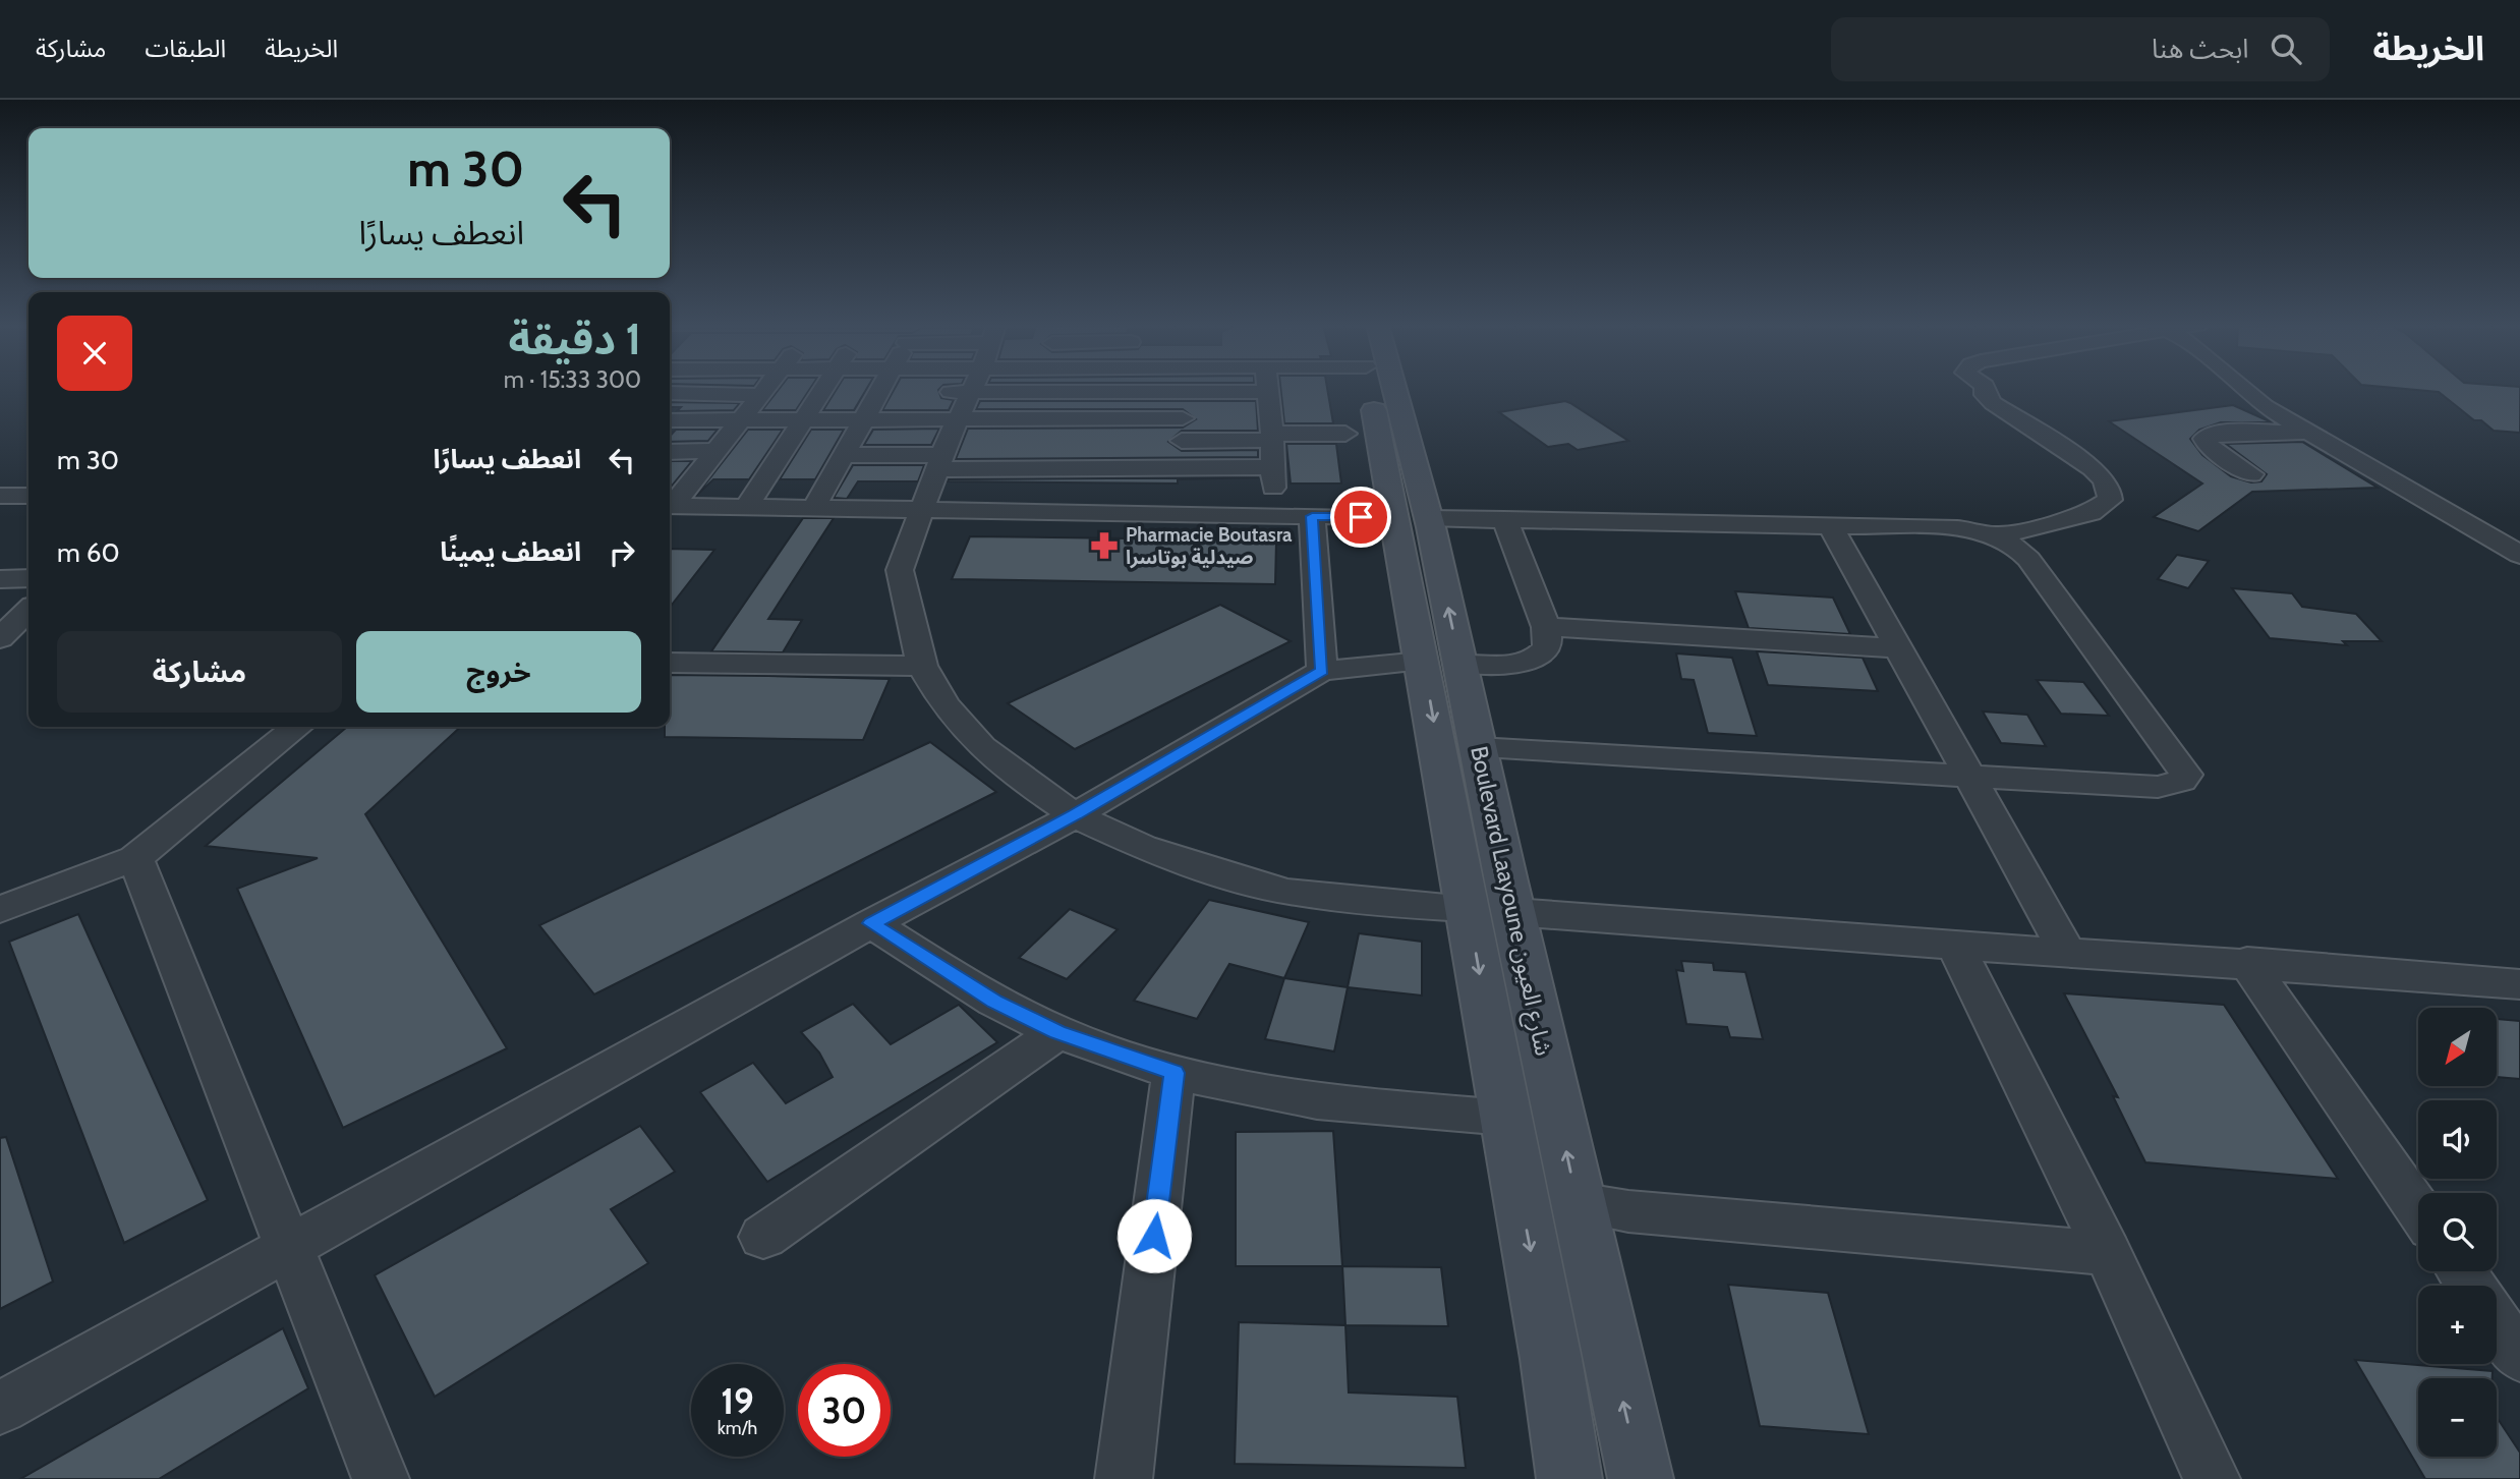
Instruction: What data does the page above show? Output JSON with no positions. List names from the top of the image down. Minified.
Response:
{"streets":{"street":["Boulevard Laayoune شارع العيون"]},"places":{"pharmacy":["Pharmacie Boutasra صيدلية بوتاسرا"]},"north":"bottom left","page":{"header":"الخريطة","search":"ابحث هنا","nav":["الخريطة","الطبقات","مشاركة"],"turn":["30 m","انعطف يسارًا"],"heading":["1 دقيقة","300 m · 15:33"],"list":[{"name":"انعطف يسارًا","value":"30 m"},{"name":"انعطف يمينًا","value":"60 m"}],"buttons":["خروج","مشاركة"],"map_buttons":["+","−"],"speed":"19 km/h","limit":"30"}}
